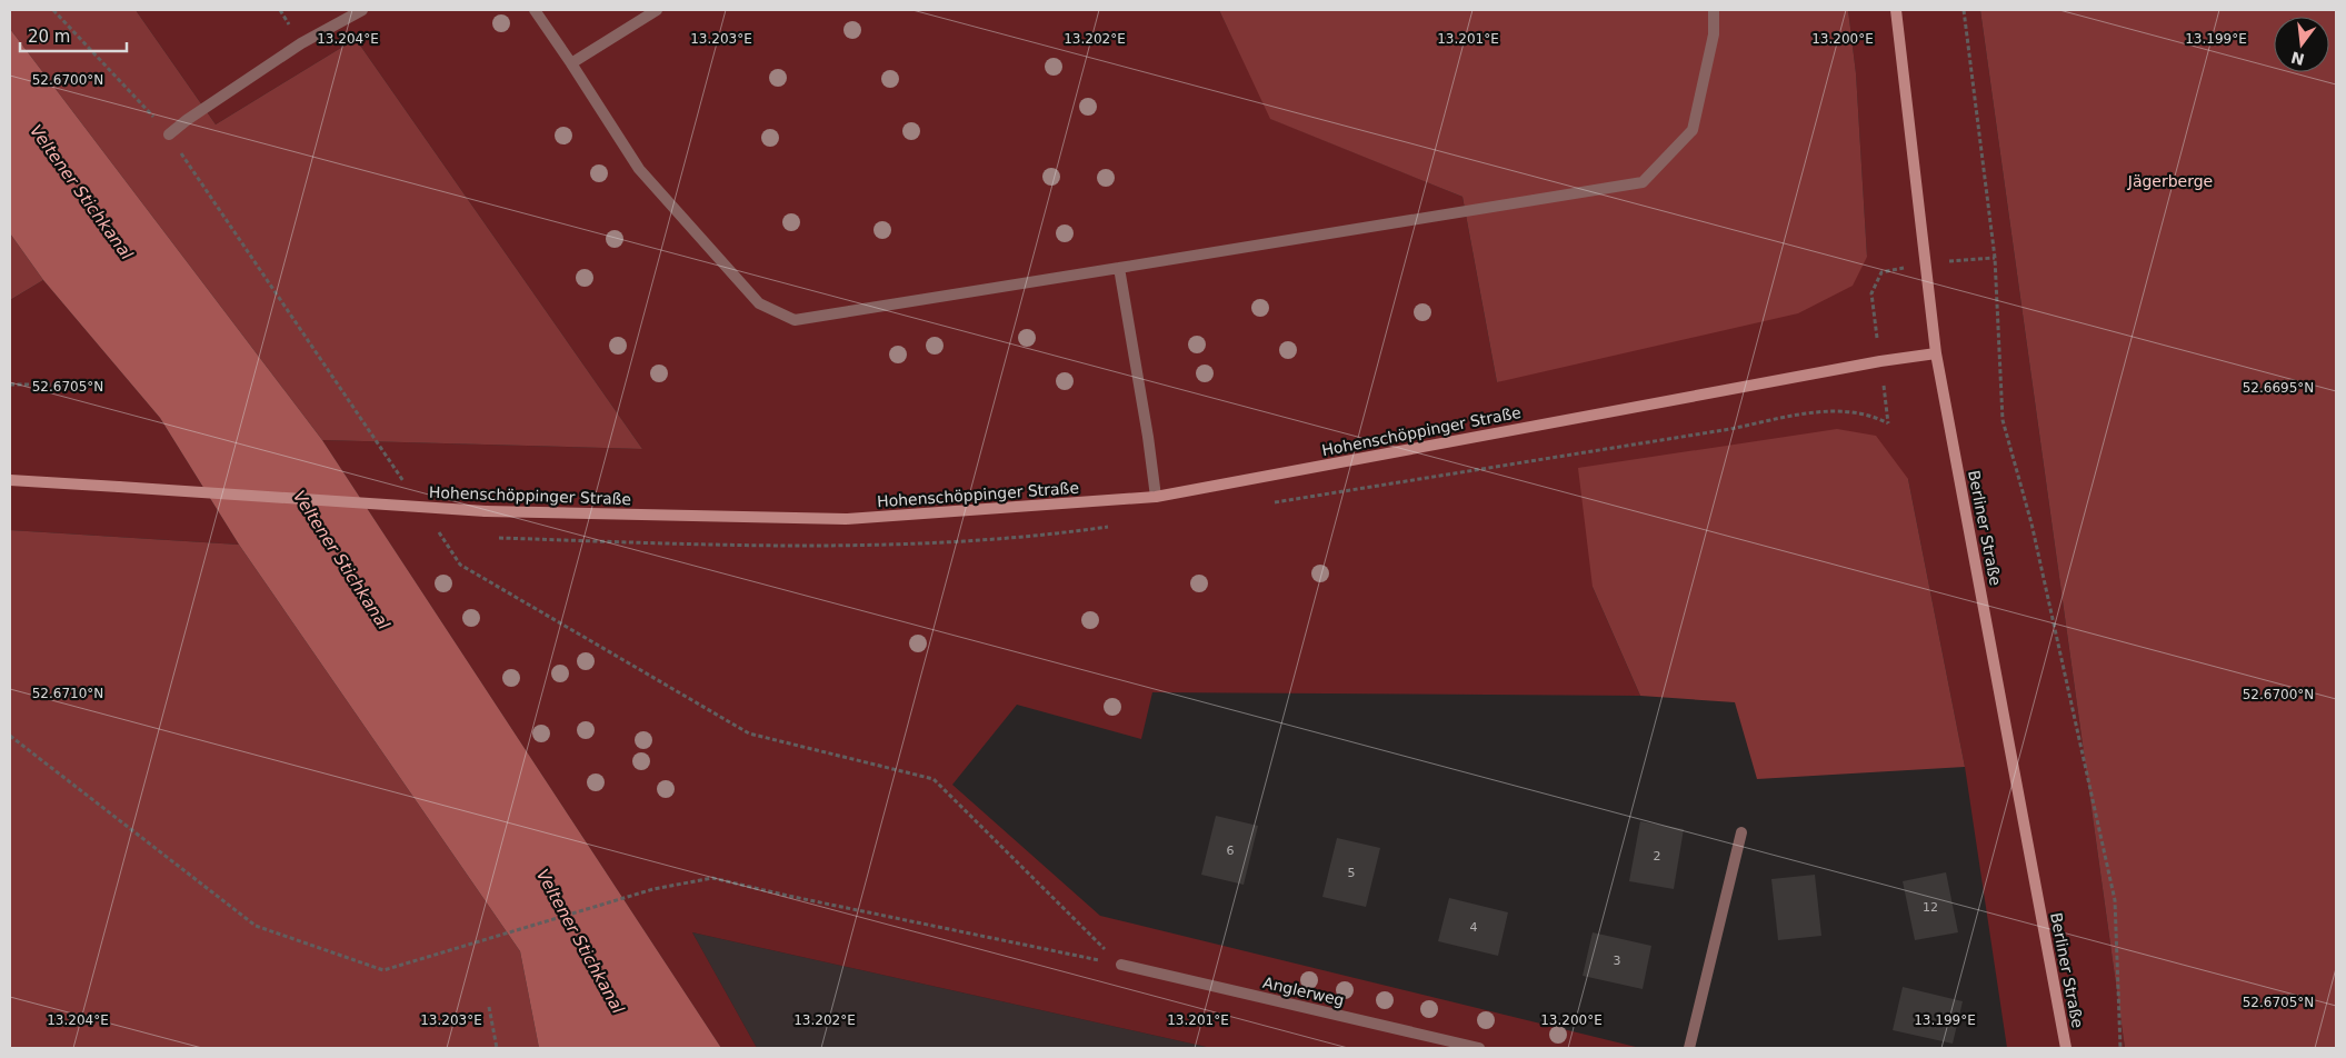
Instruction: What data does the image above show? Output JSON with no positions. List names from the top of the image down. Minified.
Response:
{"streets":{"main road":["Hohenschöppinger Straße","Berliner Straße"],"street":["Anglerweg"]},"crossings":[["Hohenschöppinger Straße","Berliner Straße"]],"water":["Veltener Stichkanal"],"parks":["Jägerberge"],"house_numbers":["6","2","5","12","4","3"],"scale_bar":"20 m","north":"bottom","coordinates":["13.204°E","13.203°E","13.202°E","13.201°E","13.200°E","13.199°E","52.6700°N","52.6705°N","52.6695°N","52.6710°N"]}
